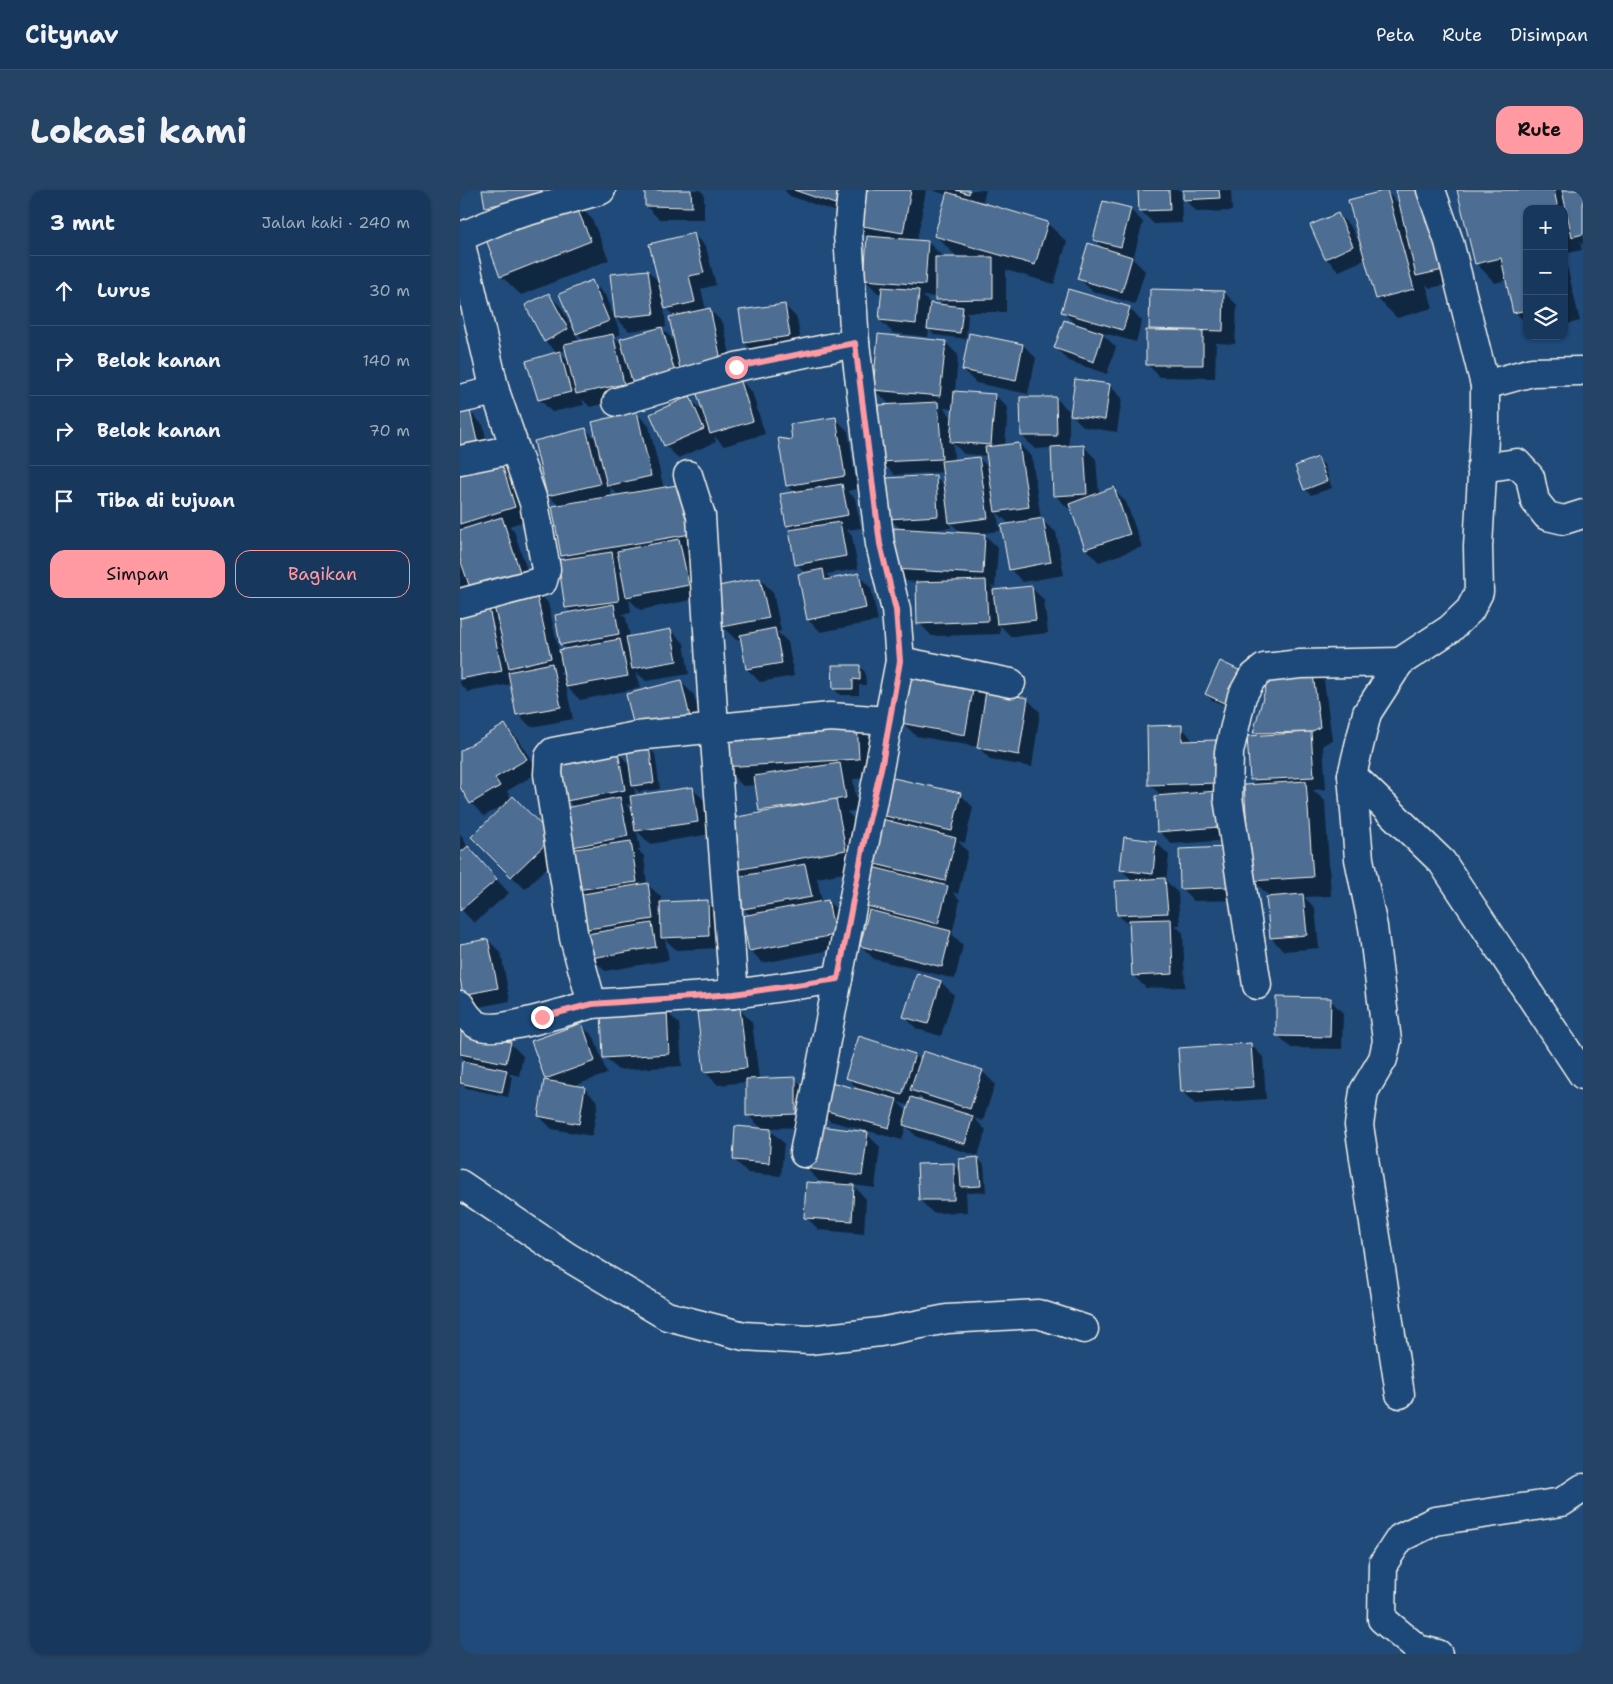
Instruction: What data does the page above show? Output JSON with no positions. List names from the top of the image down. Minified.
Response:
{"page":{"header":"Citynav","nav":["Peta","Rute","Disimpan"],"buttons":["Rute",["Simpan","Bagikan"]],"title":"Lokasi kami","heading":["3 mnt","Jalan kaki · 240 m"],"map_buttons":["+","−"],"list":[["Lurus","30 m"],["Belok kanan","140 m"],["Belok kanan","70 m"],"Tiba di tujuan"]}}
